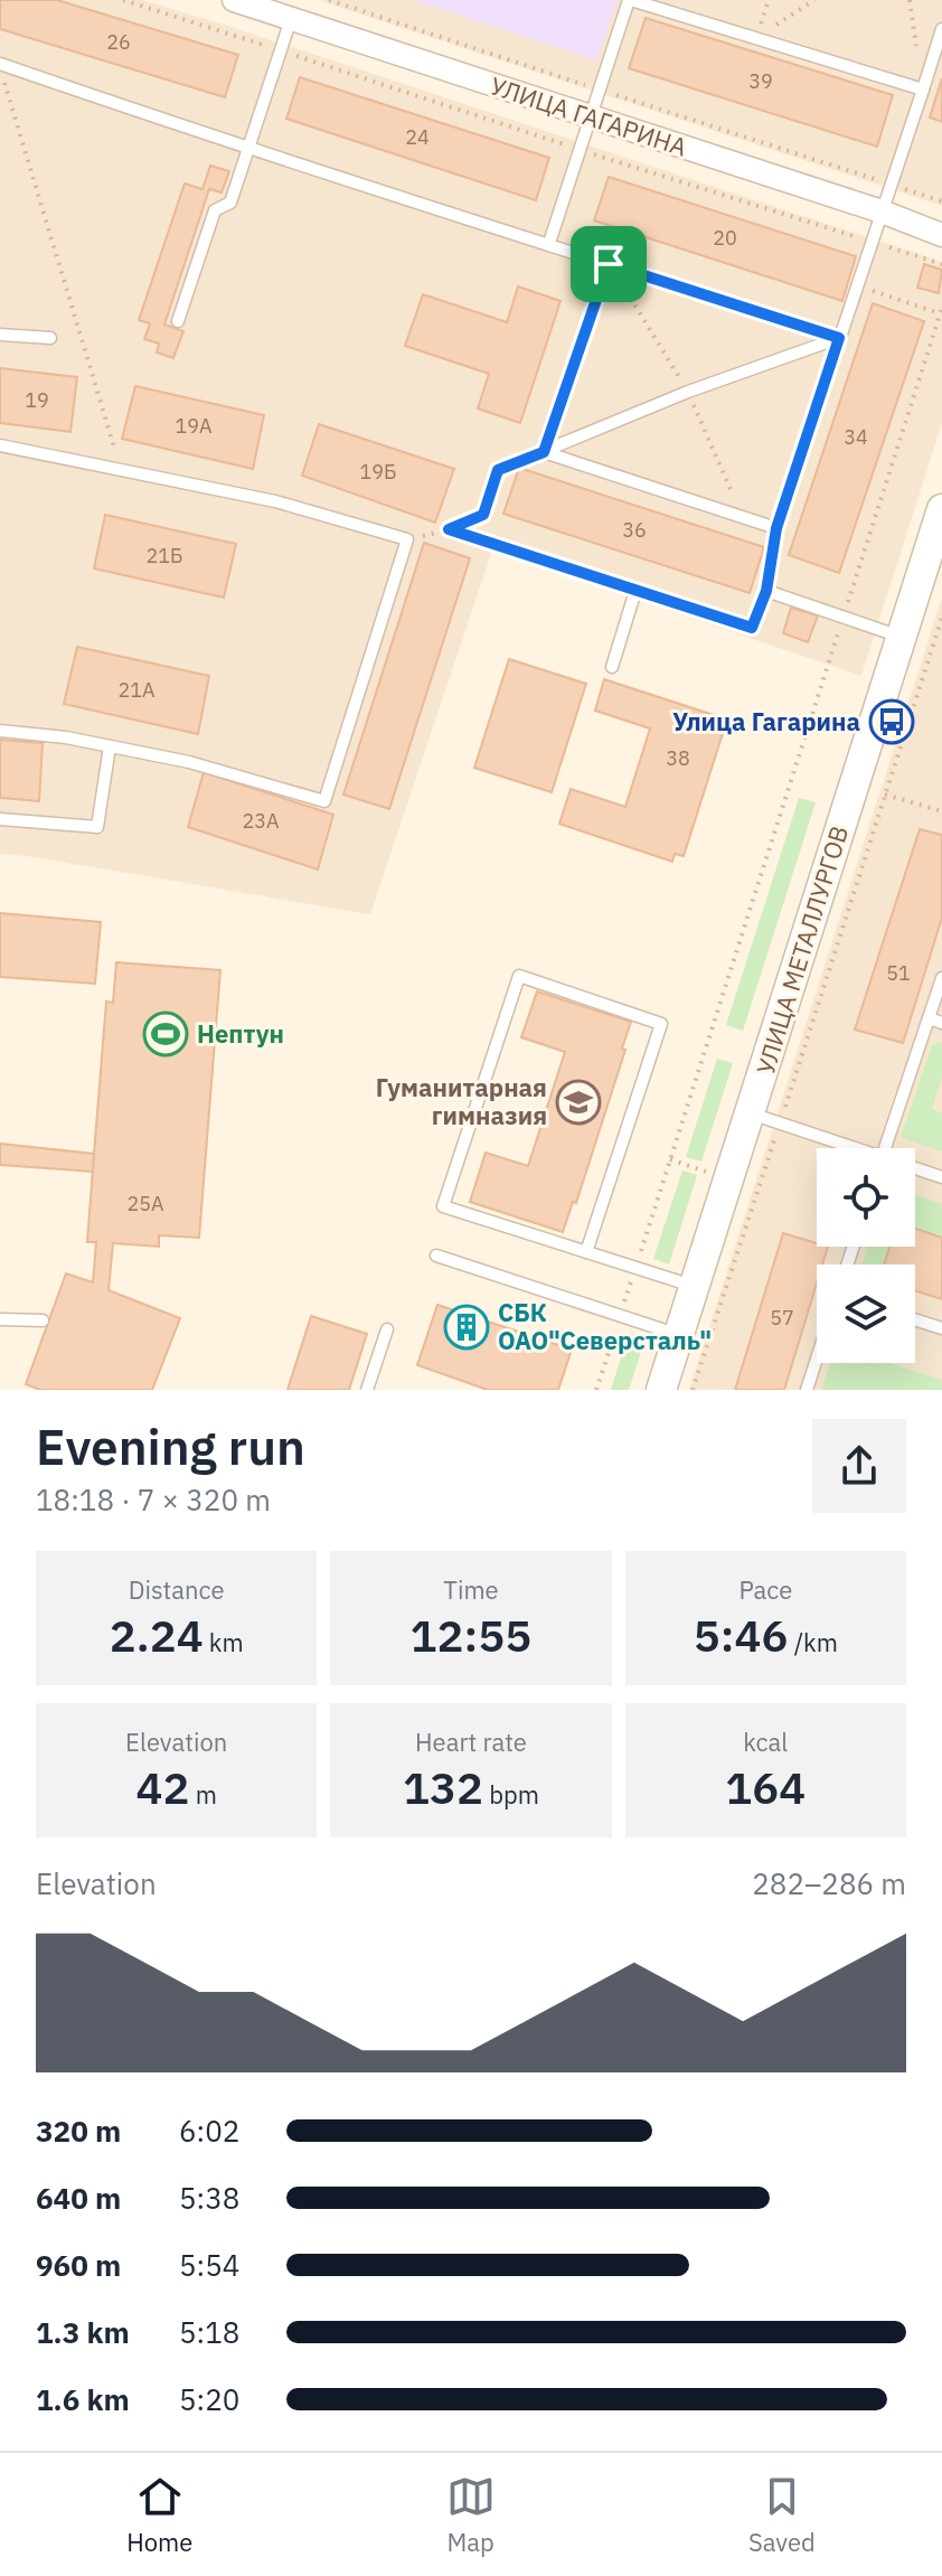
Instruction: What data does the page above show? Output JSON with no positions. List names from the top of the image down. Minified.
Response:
{"streets":{"street":["УЛИЦА ГАГАРИНА","УЛИЦА МЕТАЛЛУРГОВ"]},"places":{"bus stop":["Улица Гагарина"],"sports":["Нептун"],"school or university":["Гуманитарная гимназия"],"building":["СБК ОАО\"Северсталь\""]},"house_numbers":["26","39","24","20","19","19А","34","19Б","36","21Б","21А","38","23А","51","25А","57"],"page":{"heading":["Evening run","18:18 · 7 × 320 m"],"stats":[["Distance","2.24 km"],["Time","12:55"],["Pace","5:46 /km"],["Elevation","42 m"],["Heart rate","132 bpm"],["kcal","164"]],"chart":["Elevation","282–286 m"],"list":[{"name":"320 m","note":"6:02"},{"name":"640 m","note":"5:38"},{"name":"960 m","note":"5:54"},{"name":"1.3 km","note":"5:18"},{"name":"1.6 km","note":"5:20"}],"tabs":["Home","Map","Saved"]}}
